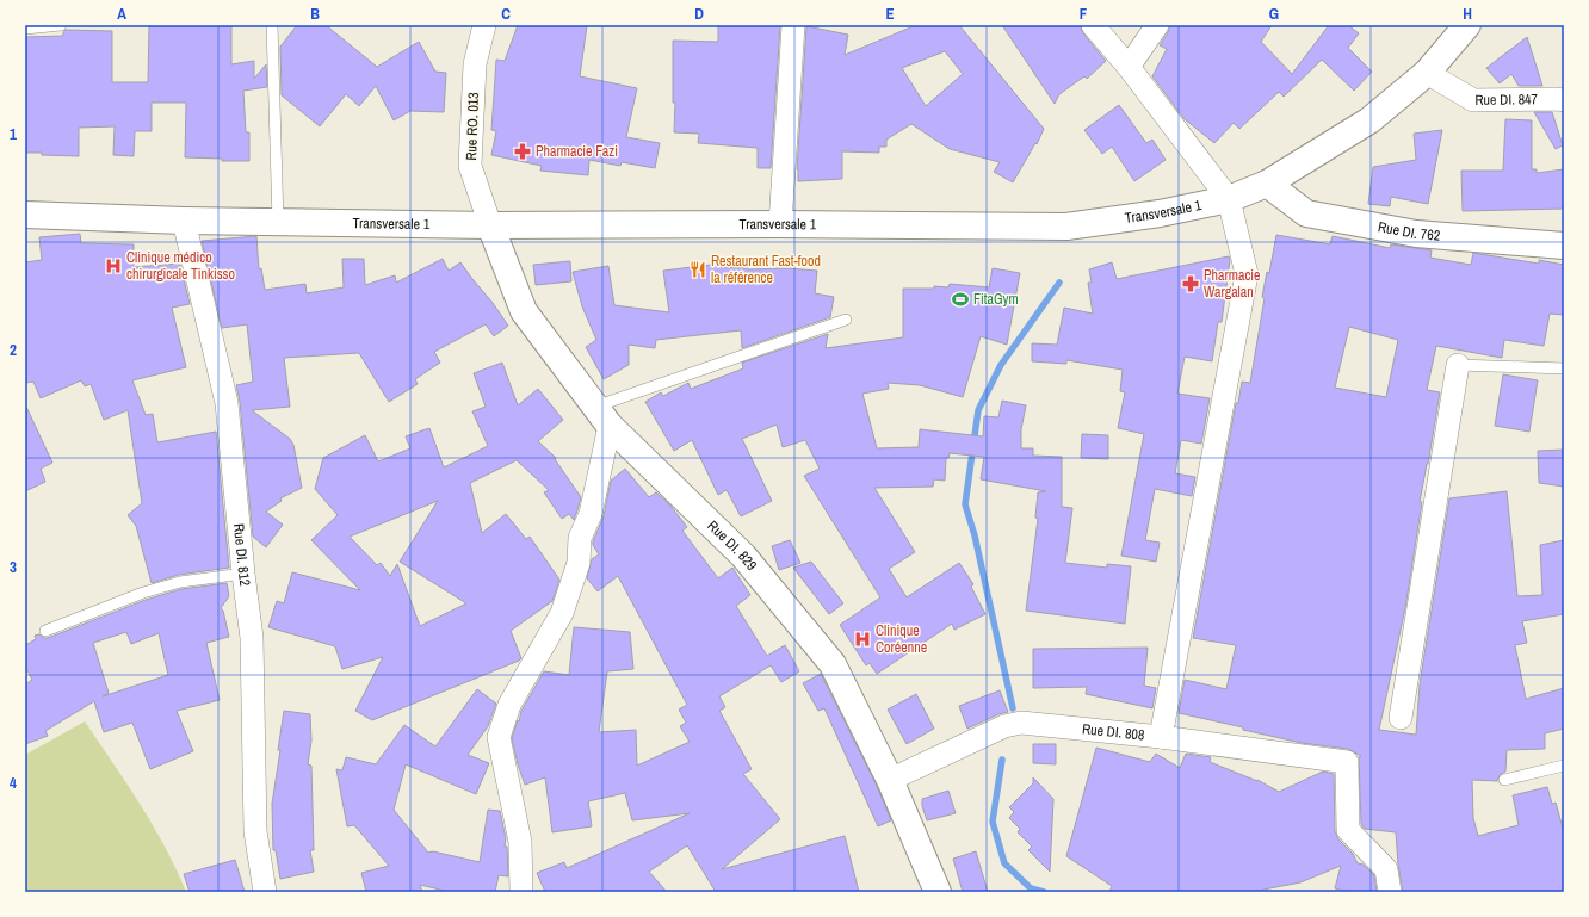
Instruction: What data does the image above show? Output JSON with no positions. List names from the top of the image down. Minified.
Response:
{"streets":{"main road":["Transversale 1","Rue DI. 762","Rue DI. 829"],"street":["Rue DI. 847","Rue RO. 013","Rue DI. 812","Rue DI. 808"]},"crossings":[["Rue DI. 847","Transversale 1"],["Rue RO. 013","Transversale 1"],["Rue RO. 013","Rue DI. 829"],["Transversale 1","Rue DI. 762"],["Transversale 1","Rue DI. 829"],["Transversale 1","Rue DI. 812"],["Rue DI. 829","Rue DI. 808"]],"places":{"pharmacy":["Pharmacie Fazi","Pharmacie Wargalan"],"hospital":["Clinique médico chirurgicale Tinkisso","Clinique Coréenne"],"restaurant":["Restaurant Fast-food la référence"],"sports":["FitaGym"]},"grid":{"columns":["A","B","C","D","E","F","G","H"],"rows":["1","2","3","4"]}}
